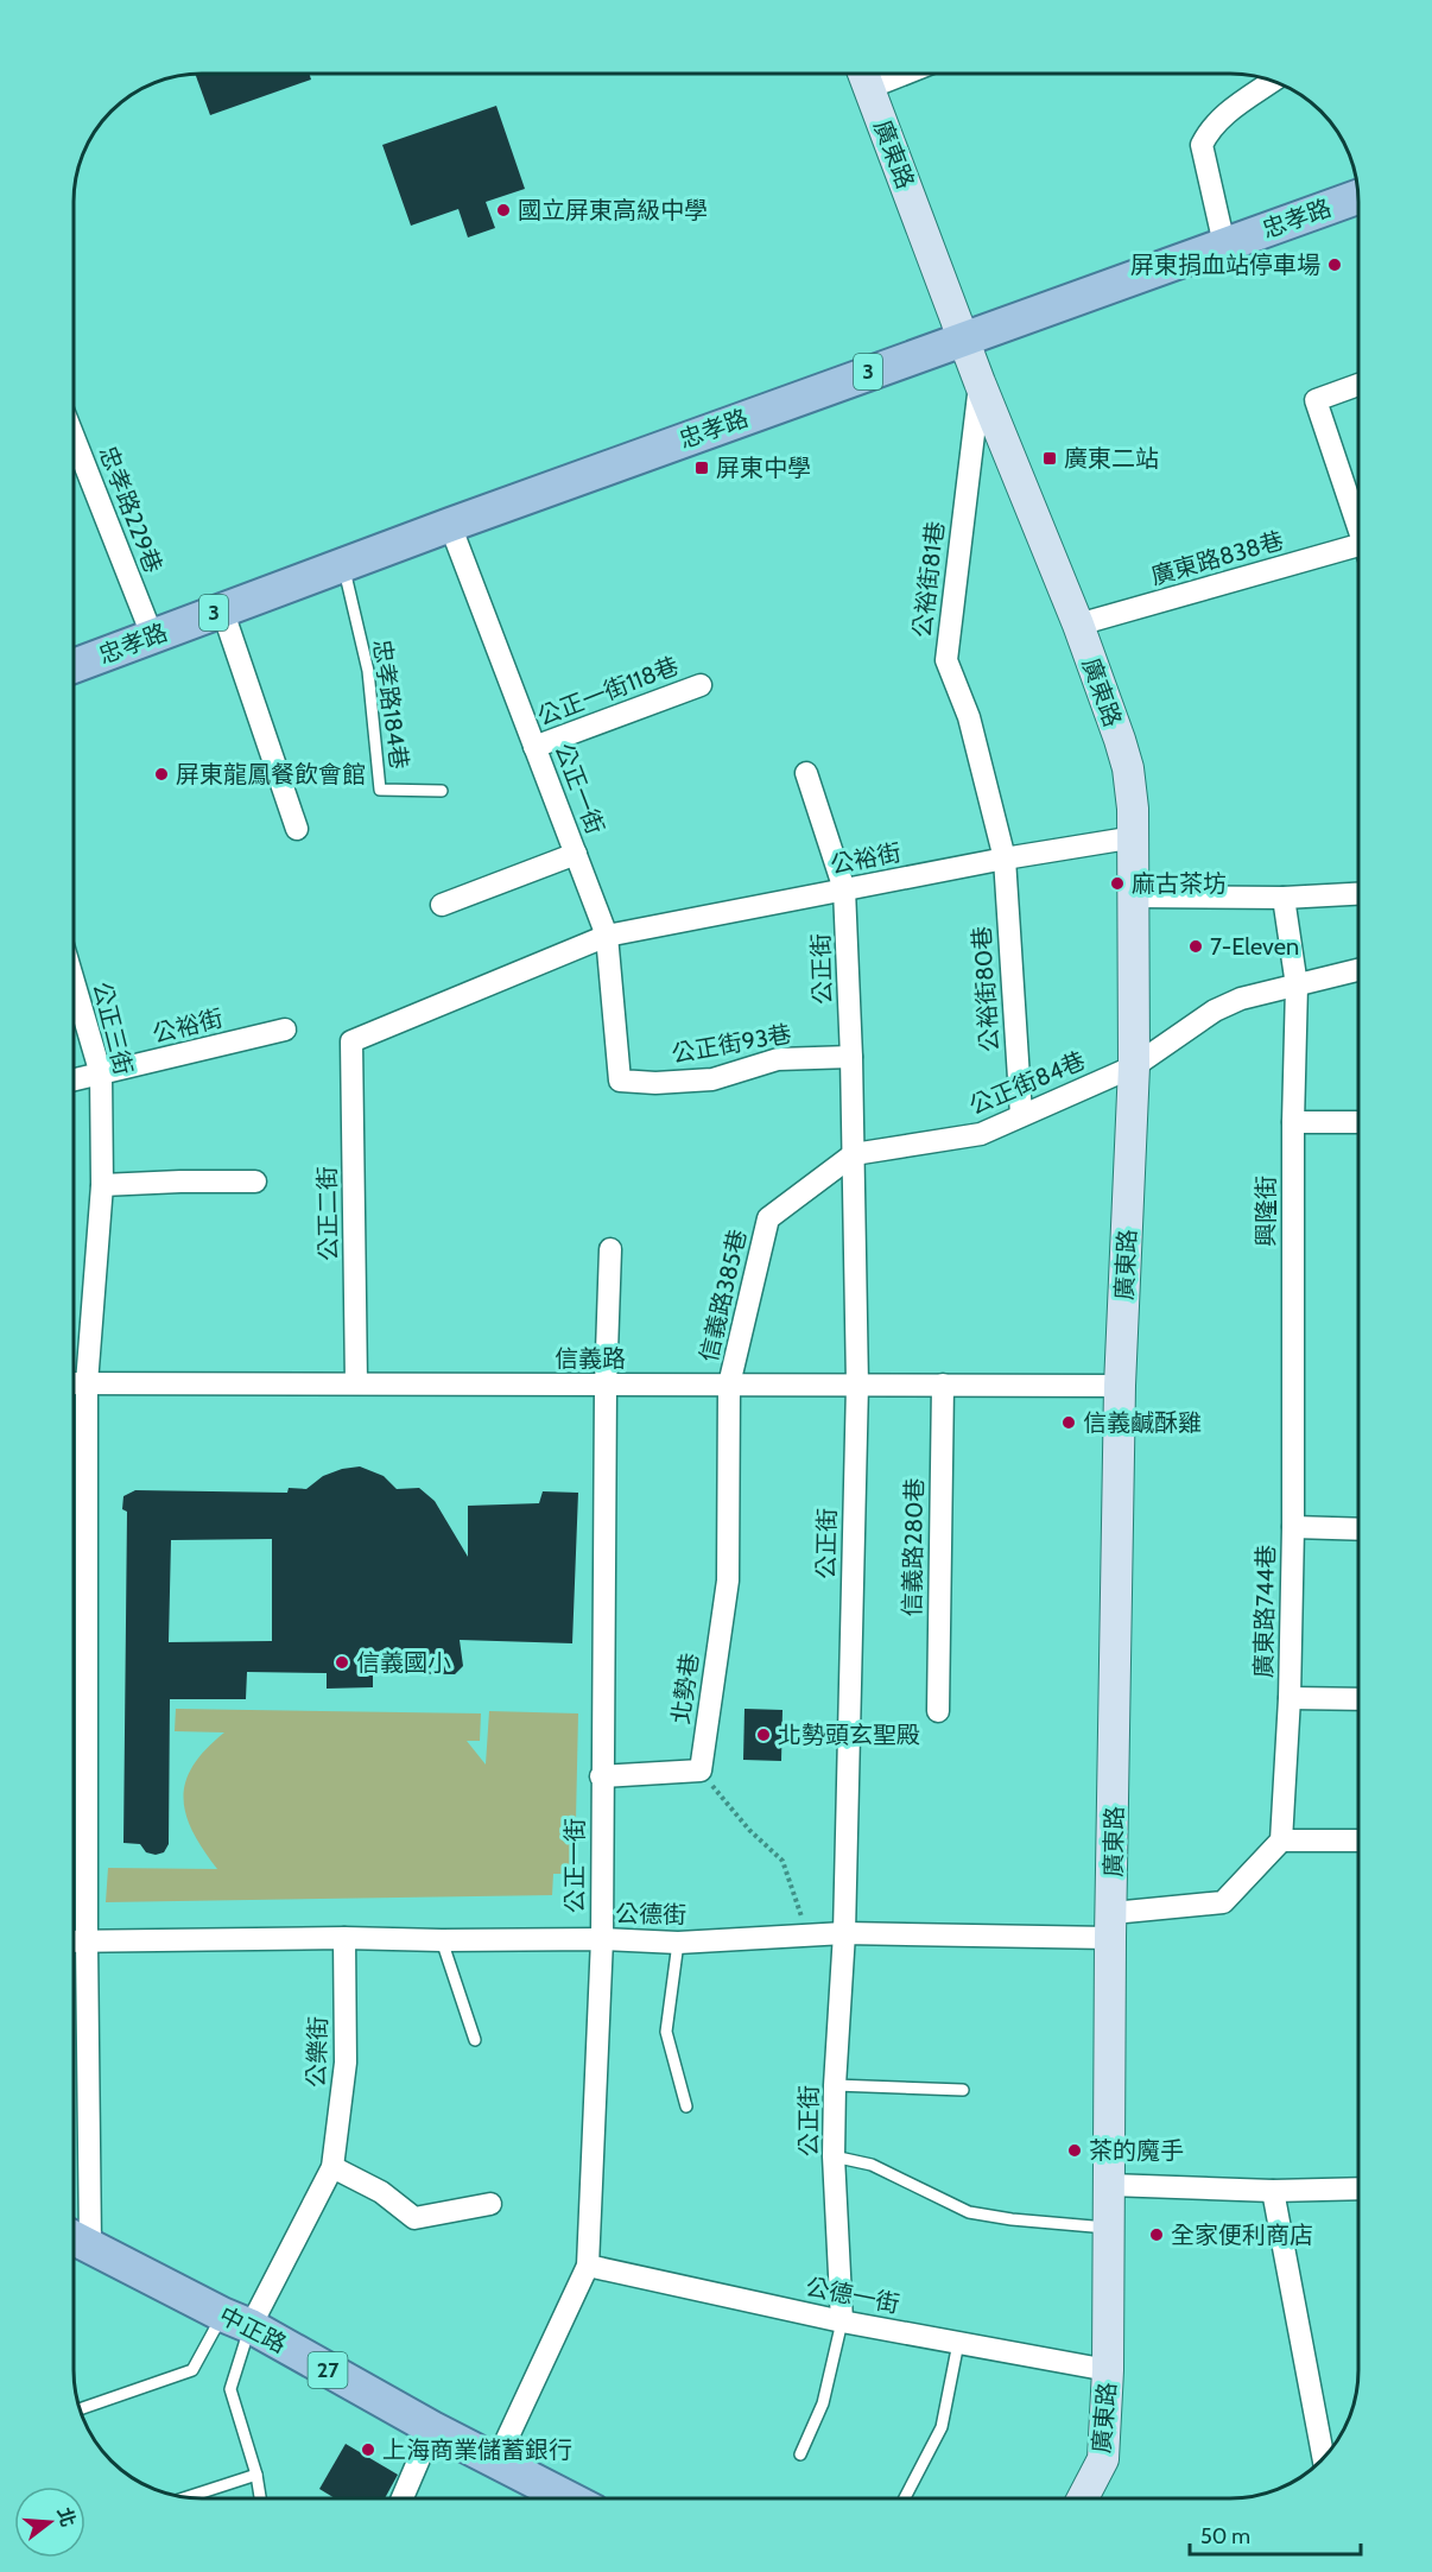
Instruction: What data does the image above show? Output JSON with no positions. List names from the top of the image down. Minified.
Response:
{"streets":{"main road":["忠孝路","3","中正路","27"],"street":["廣東路","忠孝路229巷","廣東路838巷","公裕街81巷","公正一街118巷","公正一街","公裕街","公正街","公裕街80巷","公正三街","公正街93巷","公正街84巷","興隆街","公正二街","信義路385巷","信義路","信義路280巷","廣東路744巷","北勢巷","公德街","公樂街","公德一街"],"lane":["忠孝路184巷"]},"crossings":[["廣東路","忠孝路"],["廣東路","廣東路838巷"],["廣東路","公裕街81巷"],["廣東路","公裕街"],["廣東路","公正街84巷"],["廣東路","信義路"],["廣東路","公德街"],["廣東路","公德一街"],["忠孝路","忠孝路229巷"],["忠孝路","忠孝路184巷"],["忠孝路","公正一街"],["公裕街81巷","公裕街"],["公裕街81巷","公裕街80巷"],["公正一街118巷","公正一街"],["公正一街","公裕街"],["公正一街","公正街93巷"],["公正一街","信義路"],["公正一街","公德街"],["公正一街","公德一街"],["公正一街","中正路"],["公裕街","公正街"],["公裕街","公裕街80巷"],["公裕街","公正三街"],["公裕街","公正二街"],["公正街","公正街93巷"],["公正街","公正街84巷"],["公正街","信義路385巷"],["公正街","信義路"],["公正街","公德街"],["公正街","公德一街"],["公裕街80巷","公正街84巷"],["公正三街","信義路"],["公正三街","公德街"],["公正三街","中正路"],["公正街84巷","興隆街"],["公正街84巷","信義路385巷"],["興隆街","廣東路744巷"],["公正二街","信義路"],["信義路385巷","信義路"],["信義路385巷","北勢巷"],["信義路","信義路280巷"],["信義路","北勢巷"],["公德街","公樂街"],["公樂街","中正路"]],"places":{"other":["國立屏東高級中學","屏東捐血站停車場","屏東龍鳳餐飲會館","麻古茶坊","7-Eleven","信義鹹酥雞","信義國小","北勢頭玄聖殿","茶的魔手","全家便利商店","上海商業儲蓄銀行"],"transit":["廣東二站","屏東中學"]},"scale_bar":"50 m","north":"right"}
